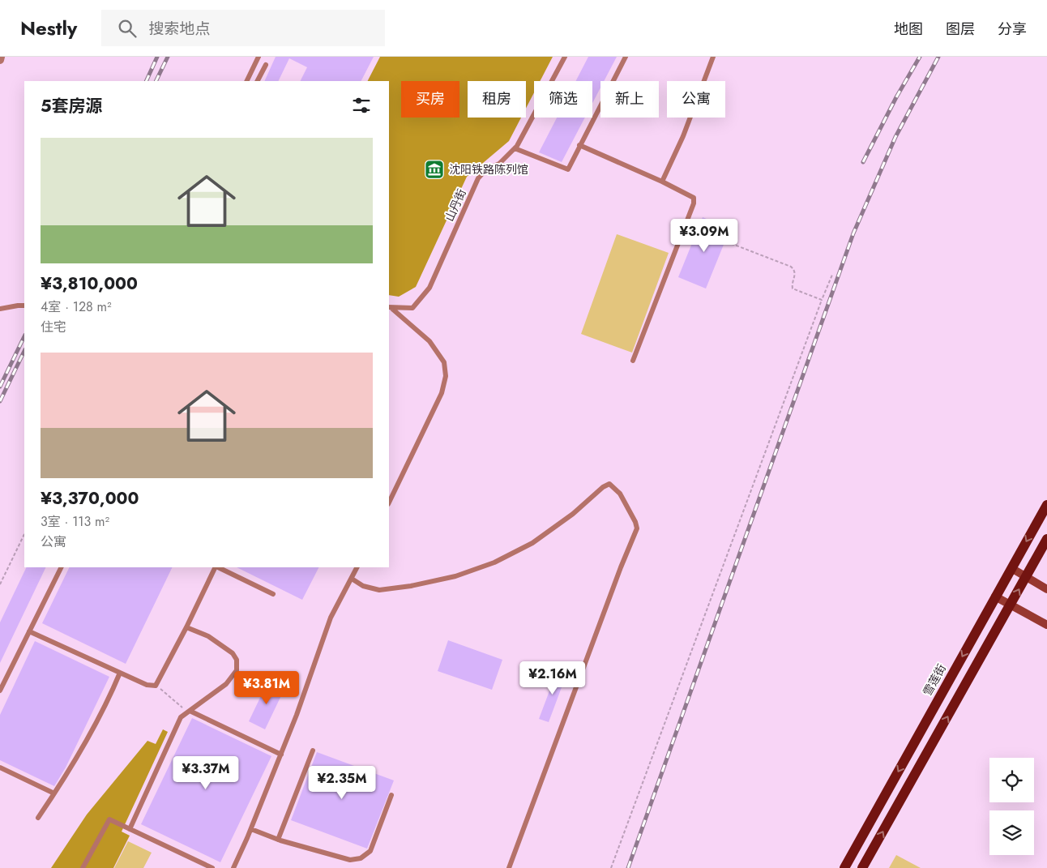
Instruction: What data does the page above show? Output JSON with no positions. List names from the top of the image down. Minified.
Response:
{"streets":{"main road":["雪莲街"],"lane":["山丹街"]},"places":{"museum":["沈阳铁路陈列馆"]},"page":{"header":"Nestly","search":"搜索地点","nav":["地图","图层","分享"],"chip":["买房","租房","筛选","新上","公寓"],"heading":"5套房源","list":[{"name":"¥3,810,000","note":"4室 · 128 m² · 住宅"},{"name":"¥3,370,000","note":"3室 · 113 m² · 公寓"}],"price":["¥3.09M","¥2.16M","¥3.81M","¥3.37M","¥2.35M"]}}
